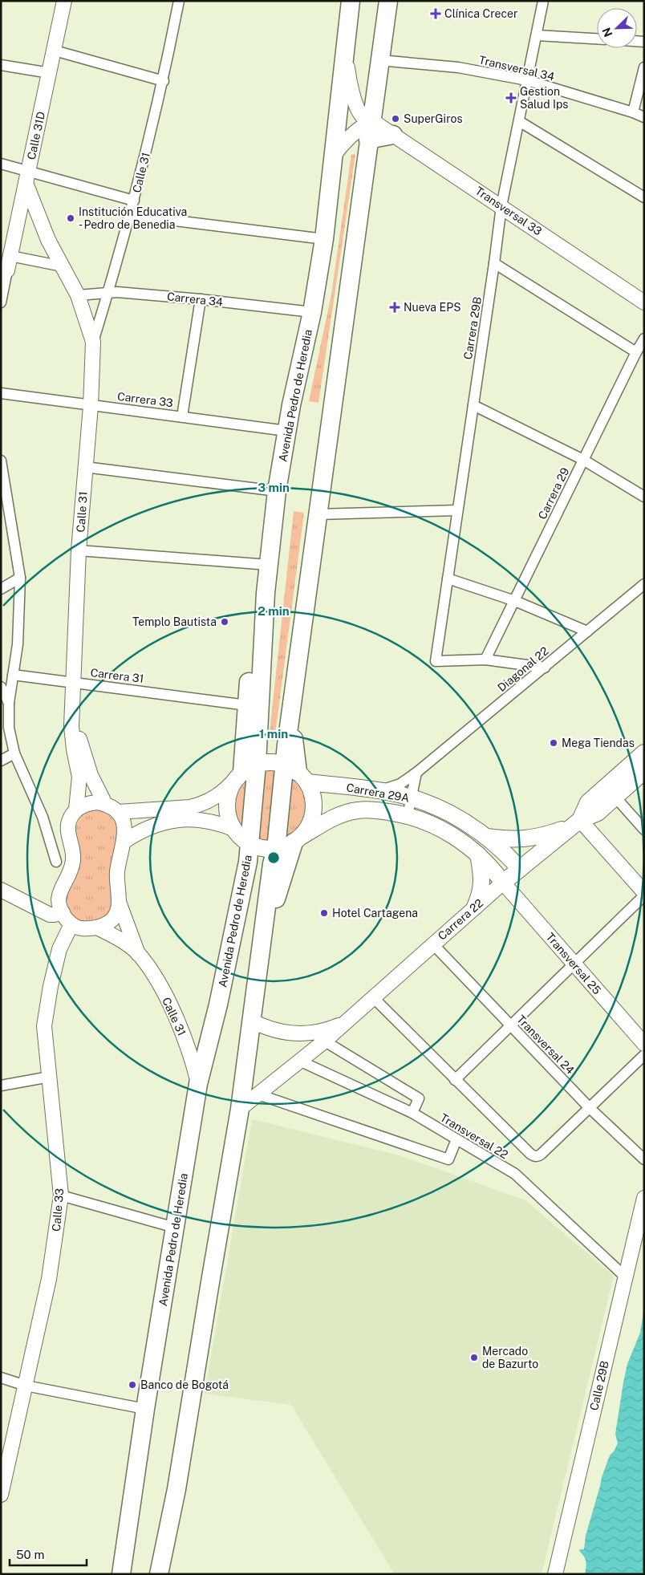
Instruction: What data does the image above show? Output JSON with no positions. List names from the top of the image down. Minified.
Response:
{"streets":{"highway":["Avenida Pedro de Heredia"],"main road":["Carrera 29A","Carrera 22"],"street":["Transversal 34","Calle 31D","Calle 31","Transversal 33","Carrera 34","Carrera 29B","Carrera 33","Carrera 29","Diagonal 22","Carrera 31","Transversal 25","Transversal 24","Transversal 22","Calle 33","Calle 29B"]},"crossings":[["Transversal 34","Carrera 29B"],["Calle 31D","Calle 31"],["Calle 31","Carrera 34"],["Calle 31","Avenida Pedro de Heredia"],["Calle 31","Carrera 33"],["Calle 31","Carrera 31"],["Transversal 33","Carrera 29B"],["Transversal 33","Avenida Pedro de Heredia"],["Carrera 34","Avenida Pedro de Heredia"],["Carrera 29B","Carrera 29"],["Avenida Pedro de Heredia","Carrera 33"],["Avenida Pedro de Heredia","Carrera 29A"],["Diagonal 22","Carrera 29A"],["Carrera 29A","Carrera 22"],["Carrera 29A","Transversal 25"],["Carrera 22","Transversal 25"],["Carrera 22","Transversal 24"],["Carrera 22","Transversal 22"],["Transversal 22","Calle 29B"]],"places":{"health":["Clínica Crecer","Gestion Salud Ips","Nueva EPS"],"other":["SuperGiros","Institución Educativa - Pedro de Benedia","Templo Bautista","Mega Tiendas","Hotel Cartagena","Mercado de Bazurto","Banco de Bogotá"]},"scale_bar":"50 m","north":"bottom left","rings":["3 min","2 min","1 min"]}
